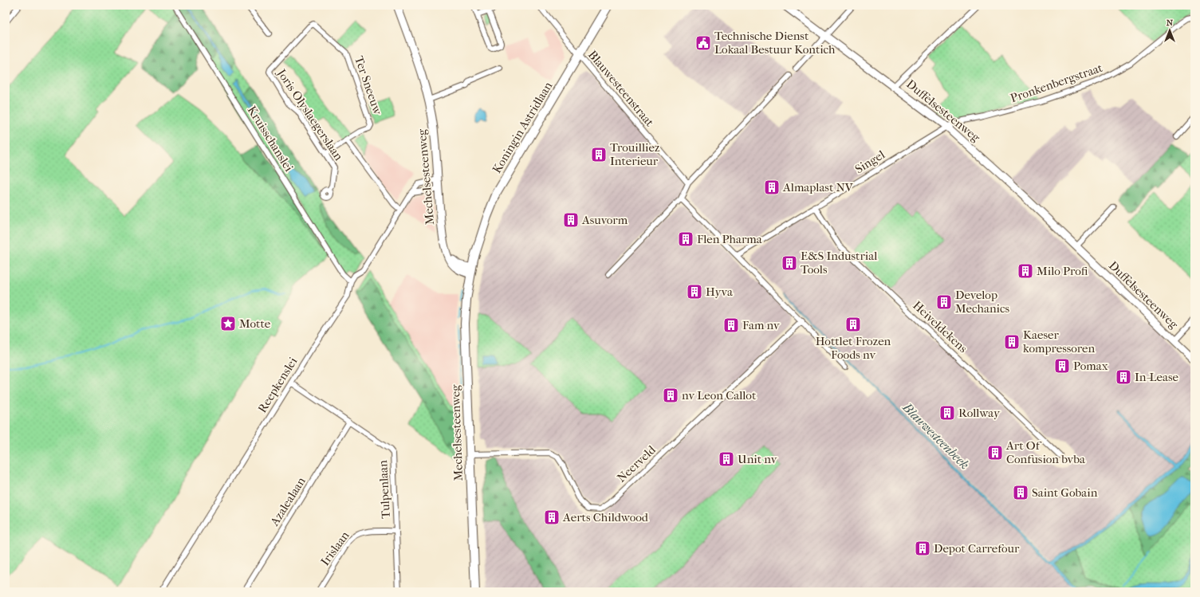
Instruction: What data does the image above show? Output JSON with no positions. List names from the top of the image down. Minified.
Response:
{"streets":{"main road":["Koningin Astridlaan","Mechelsesteenweg"],"street":["Pronkenbergstraat","Ter Sneeuw","Blauwesteenstraat","Duffelsesteenweg","Joris Olyslaegerslaan","Kruisschanslei","Singel","Heiveldekens","Reepkenslei","Neerveld","Tulpenlaan","Azalealaan","Irislaan"]},"crossings":[["Pronkenbergstraat","Duffelsesteenweg"],["Pronkenbergstraat","Singel"],["Ter Sneeuw","Joris Olyslaegerslaan"],["Blauwesteenstraat","Koningin Astridlaan"],["Duffelsesteenweg","Singel"],["Koningin Astridlaan","Mechelsesteenweg"],["Kruisschanslei","Reepkenslei"],["Singel","Heiveldekens"],["Mechelsesteenweg","Neerveld"],["Reepkenslei","Tulpenlaan"],["Tulpenlaan","Azalealaan"],["Tulpenlaan","Irislaan"]],"water":["Blauwesteenbeek"],"places":{"public building":["Technische Dienst Lokaal Bestuur Kontich"],"building":["Trouilliez Interieur","Almaplast NV","Asuvorm","Flen Pharma","E&S Industrial Tools","Milo Profi","Hyva","Develop Mechanics","Hottlet Frozen Foods nv","Fam nv","Kaeser kompressoren","Pomax","In-Lease","nv Leon Callot","Rollway","Art Of Confusion bvba","Unit nv","Saint Gobain","Aerts Childwood","Depot Carrefour"],"place":["Motte"]},"north":"top"}
